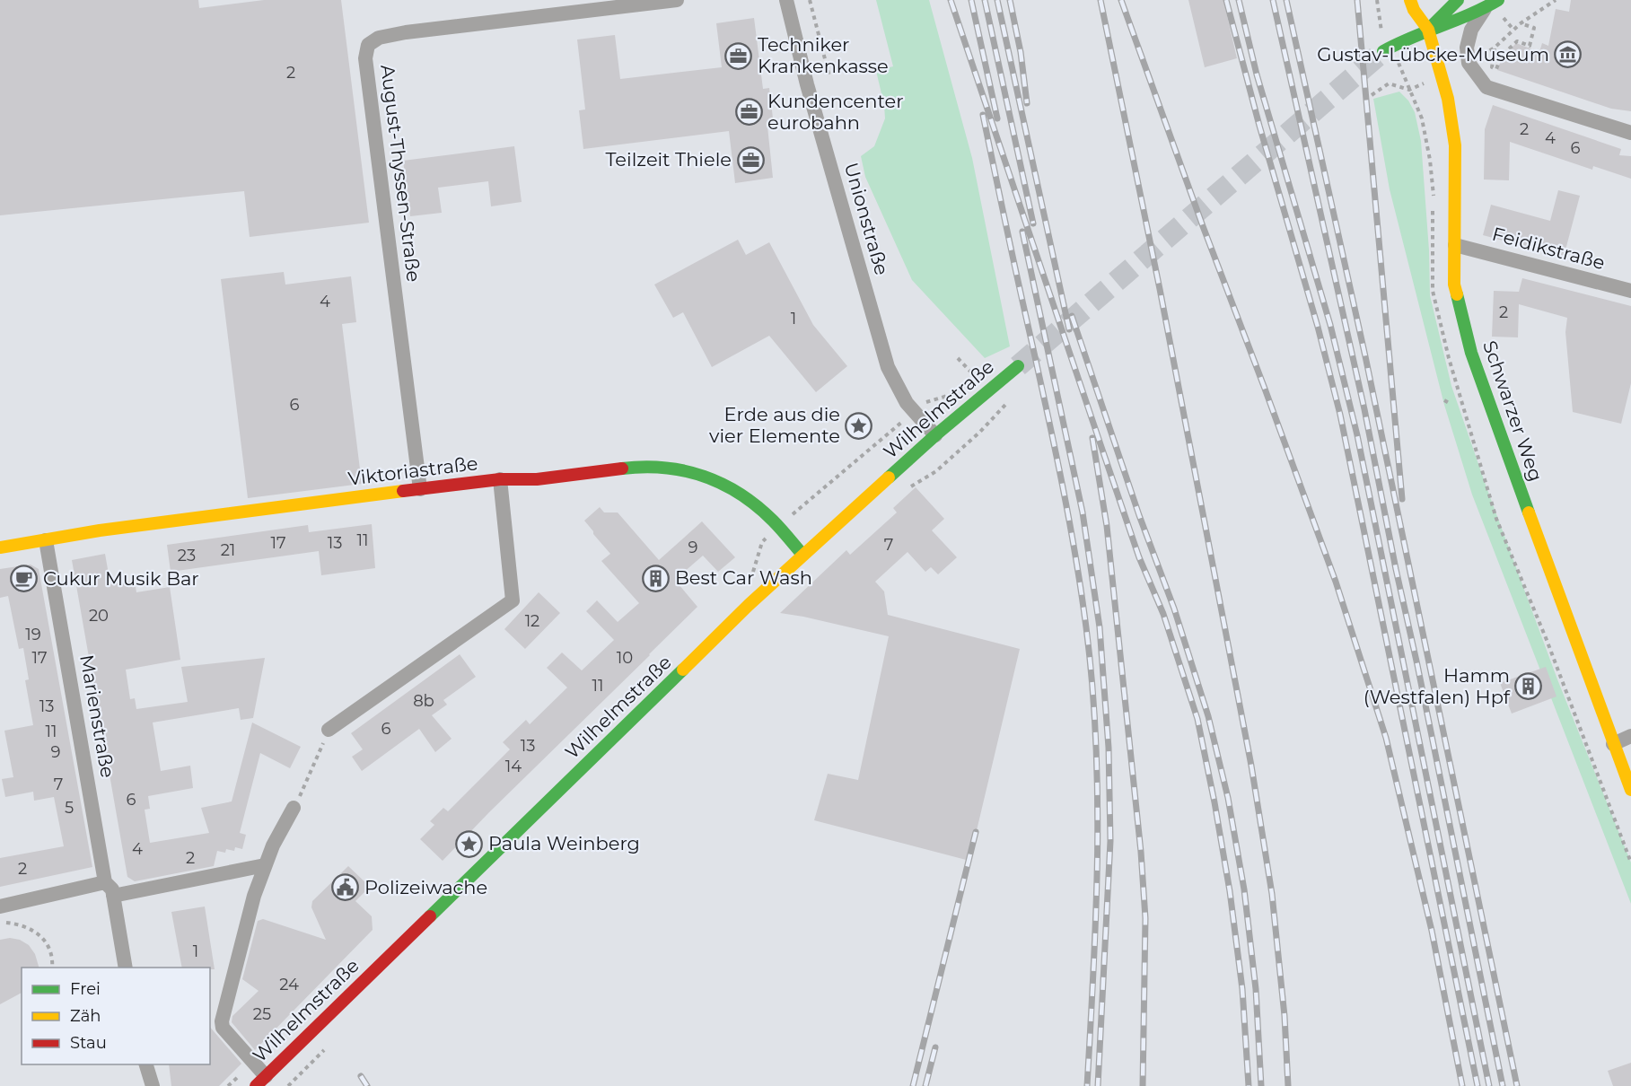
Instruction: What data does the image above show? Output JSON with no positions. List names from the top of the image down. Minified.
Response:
{"streets":{"street":["August-Thyssen-Straße","Unionstraße","Feidikstraße","Wilhelmstraße","Schwarzer Weg","Viktoriastraße","Marienstraße"]},"crossings":[["August-Thyssen-Straße","Viktoriastraße"],["Unionstraße","Wilhelmstraße"],["Feidikstraße","Schwarzer Weg"],["Wilhelmstraße","Viktoriastraße"],["Viktoriastraße","Marienstraße"]],"places":{"museum":["Gustav-Lübcke-Museum"],"office":["Techniker Krankenkasse","Kundencenter eurobahn","Teilzeit Thiele"],"place":["Erde aus die vier Elemente","Paula Weinberg"],"building":["Best Car Wash","Hamm (Westfalen) Hpf"],"cafe":["Cukur Musik Bar"],"public building":["Polizeiwache"]},"house_numbers":["2","2","4","6","4","2","1","6","11","17","13","7","9","21","23","20","12","19","17","10","11","8b","13","6","11","13","9","14","7","6","5","4","2","2","1","24","25"],"legend":["Frei","Zäh","Stau"]}
